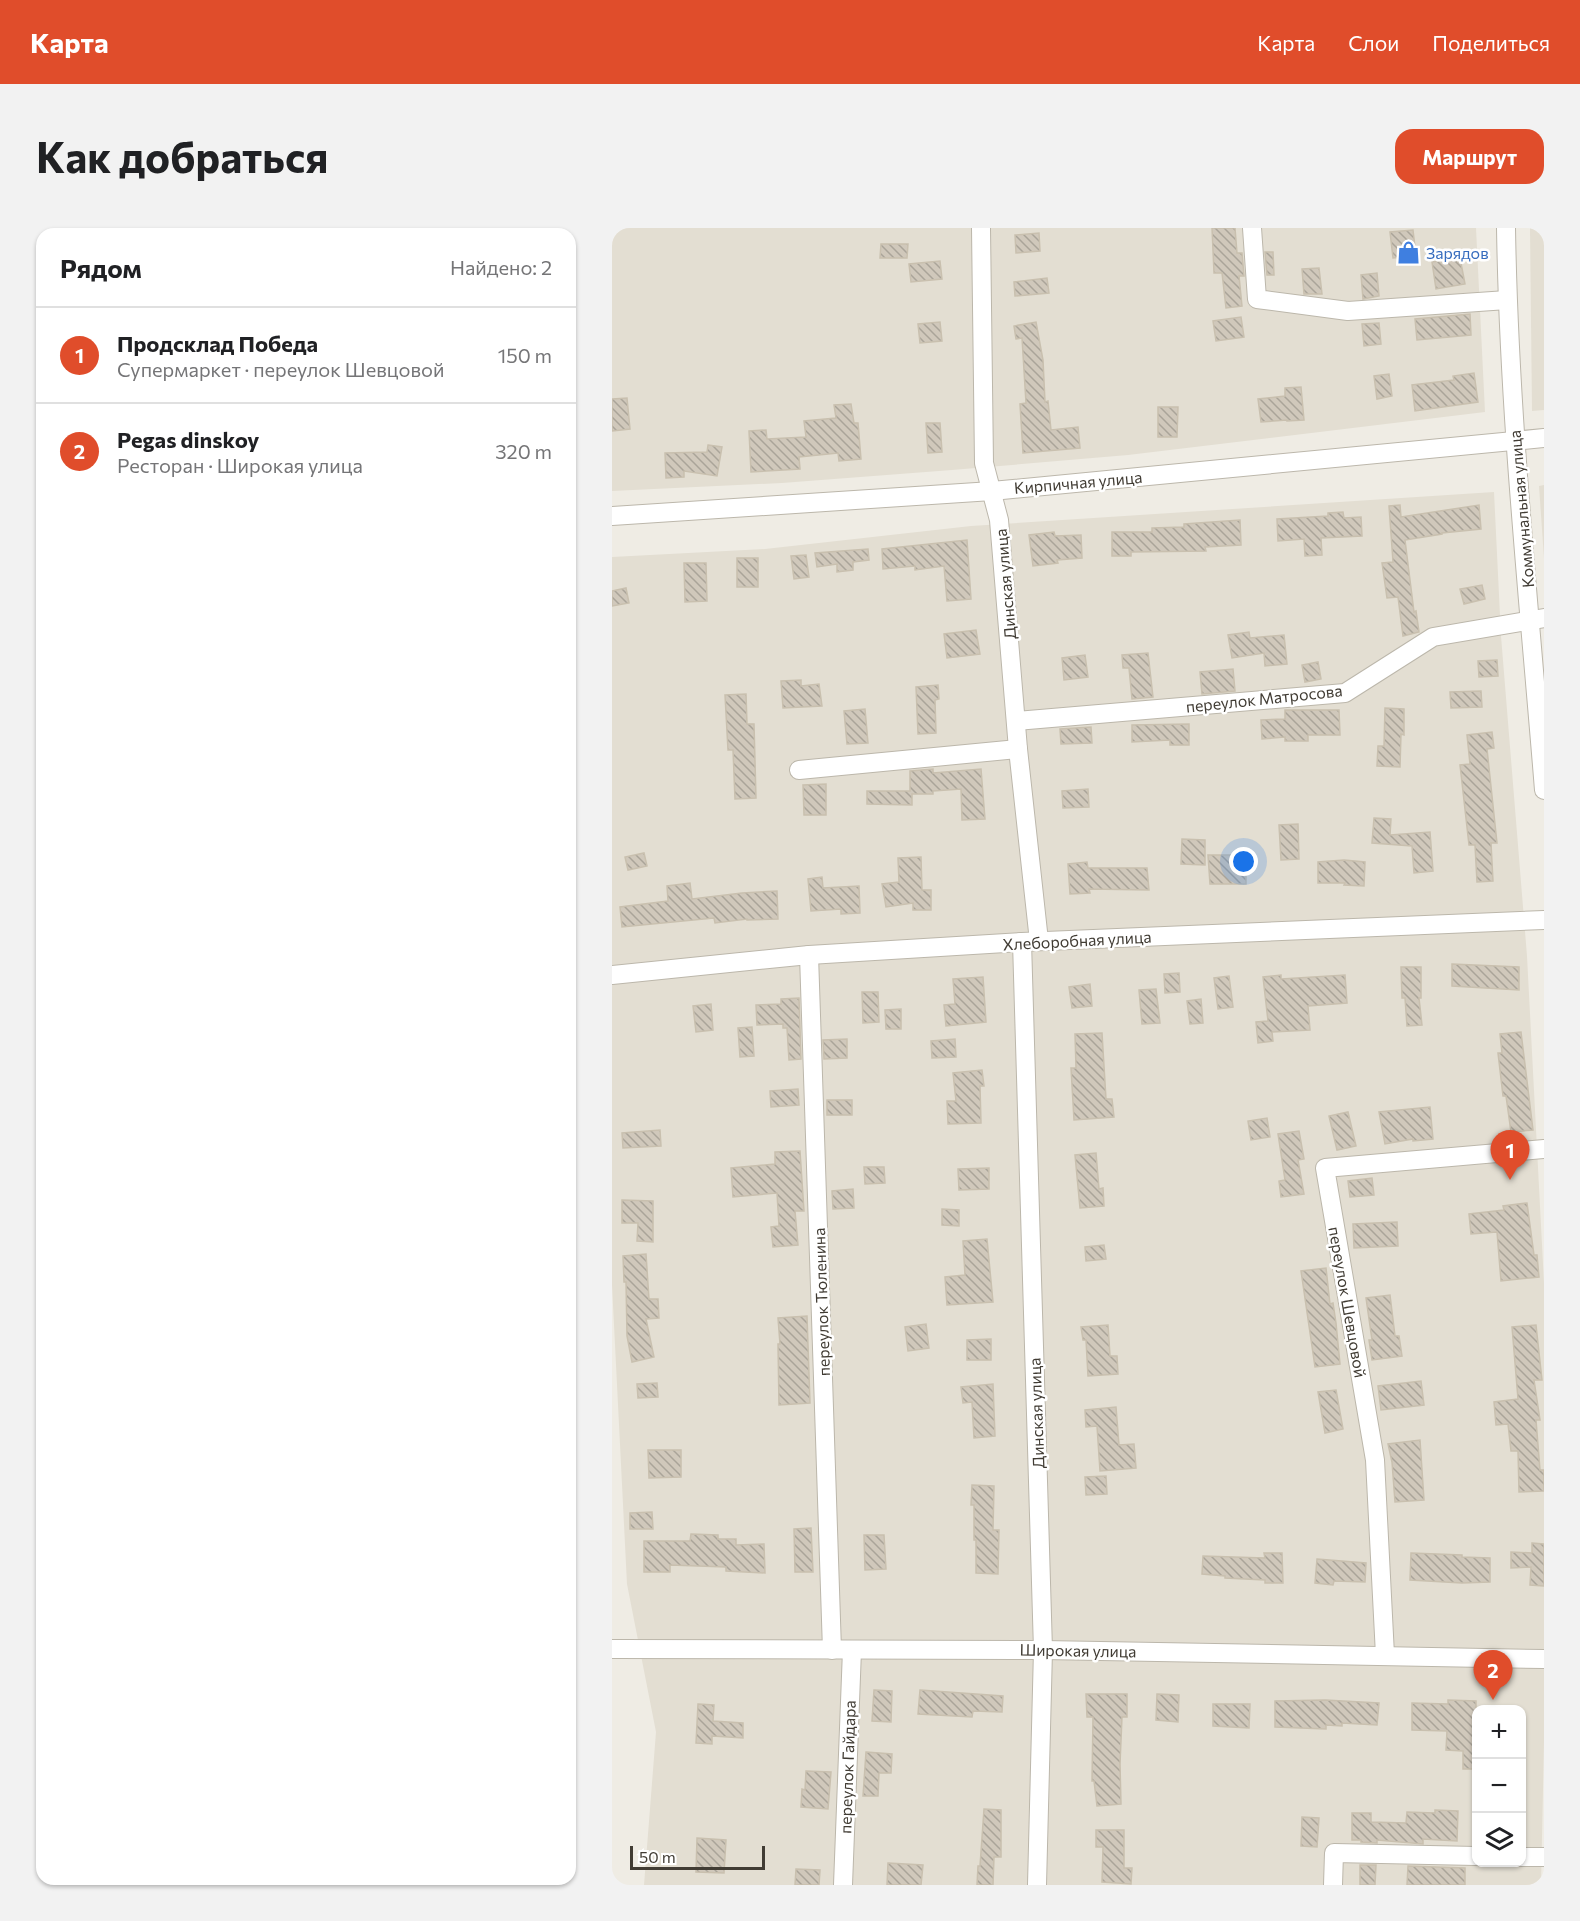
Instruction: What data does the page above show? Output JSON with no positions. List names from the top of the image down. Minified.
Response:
{"streets":{"street":["Кирпичная улица","Коммунальная улица","Динская улица","переулок Матросова","Хлеборобная улица","переулок Тюленина","переулок Шевцовой","Широкая улица","переулок Гайдара"]},"crossings":[["Кирпичная улица","Коммунальная улица"],["Кирпичная улица","Динская улица"],["Коммунальная улица","переулок Матросова"],["Динская улица","переулок Матросова"],["Динская улица","Хлеборобная улица"],["Динская улица","Широкая улица"],["Хлеборобная улица","переулок Тюленина"],["переулок Тюленина","Широкая улица"],["переулок Шевцовой","Широкая улица"],["Широкая улица","переулок Гайдара"]],"places":{"shop":["Зарядов"]},"scale_bar":"50 m","page":{"header":"Карта","nav":["Карта","Слои","Поделиться"],"buttons":"Маршрут","title":"Как добраться","heading":["Рядом","Найдено: 2"],"list":[{"mark":"1","name":"Продсклад Победа","note":"Супермаркет · переулок Шевцовой","value":"150 m"},{"mark":"2","name":"Pegas dinskoy","note":"Ресторан · Широкая улица","value":"320 m"}],"pins":["1","2"],"map_buttons":["+","−"],"scale":"50 m"}}
